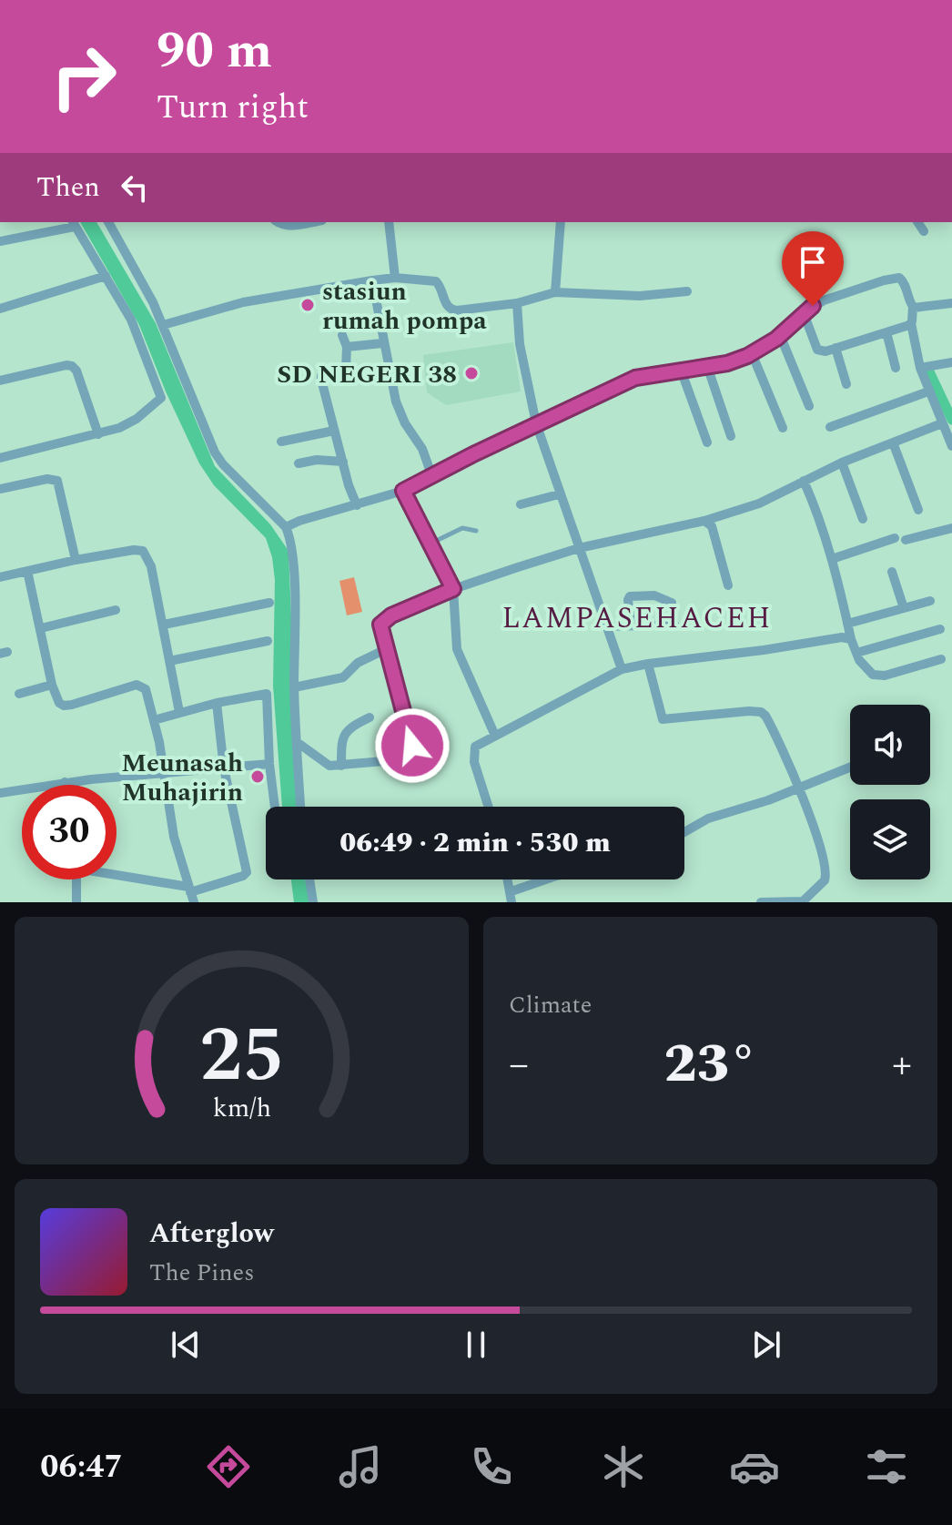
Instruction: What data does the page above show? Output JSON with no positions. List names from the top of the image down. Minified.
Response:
{"districts":["LAMPASEHACEH"],"places":["stasiun rumah pompa","SD NEGERI 38","Meunasah Muhajirin"],"page":{"turn":["90 m","Turn right"],"then":"Then","limit":"30","trip":"06:49 · 2 min · 530 m","tile":"Climate","heat":["−","23°","+"],"song":["Afterglow","The Pines"],"tabs":"06:47","gauge":["25","km/h"]}}
